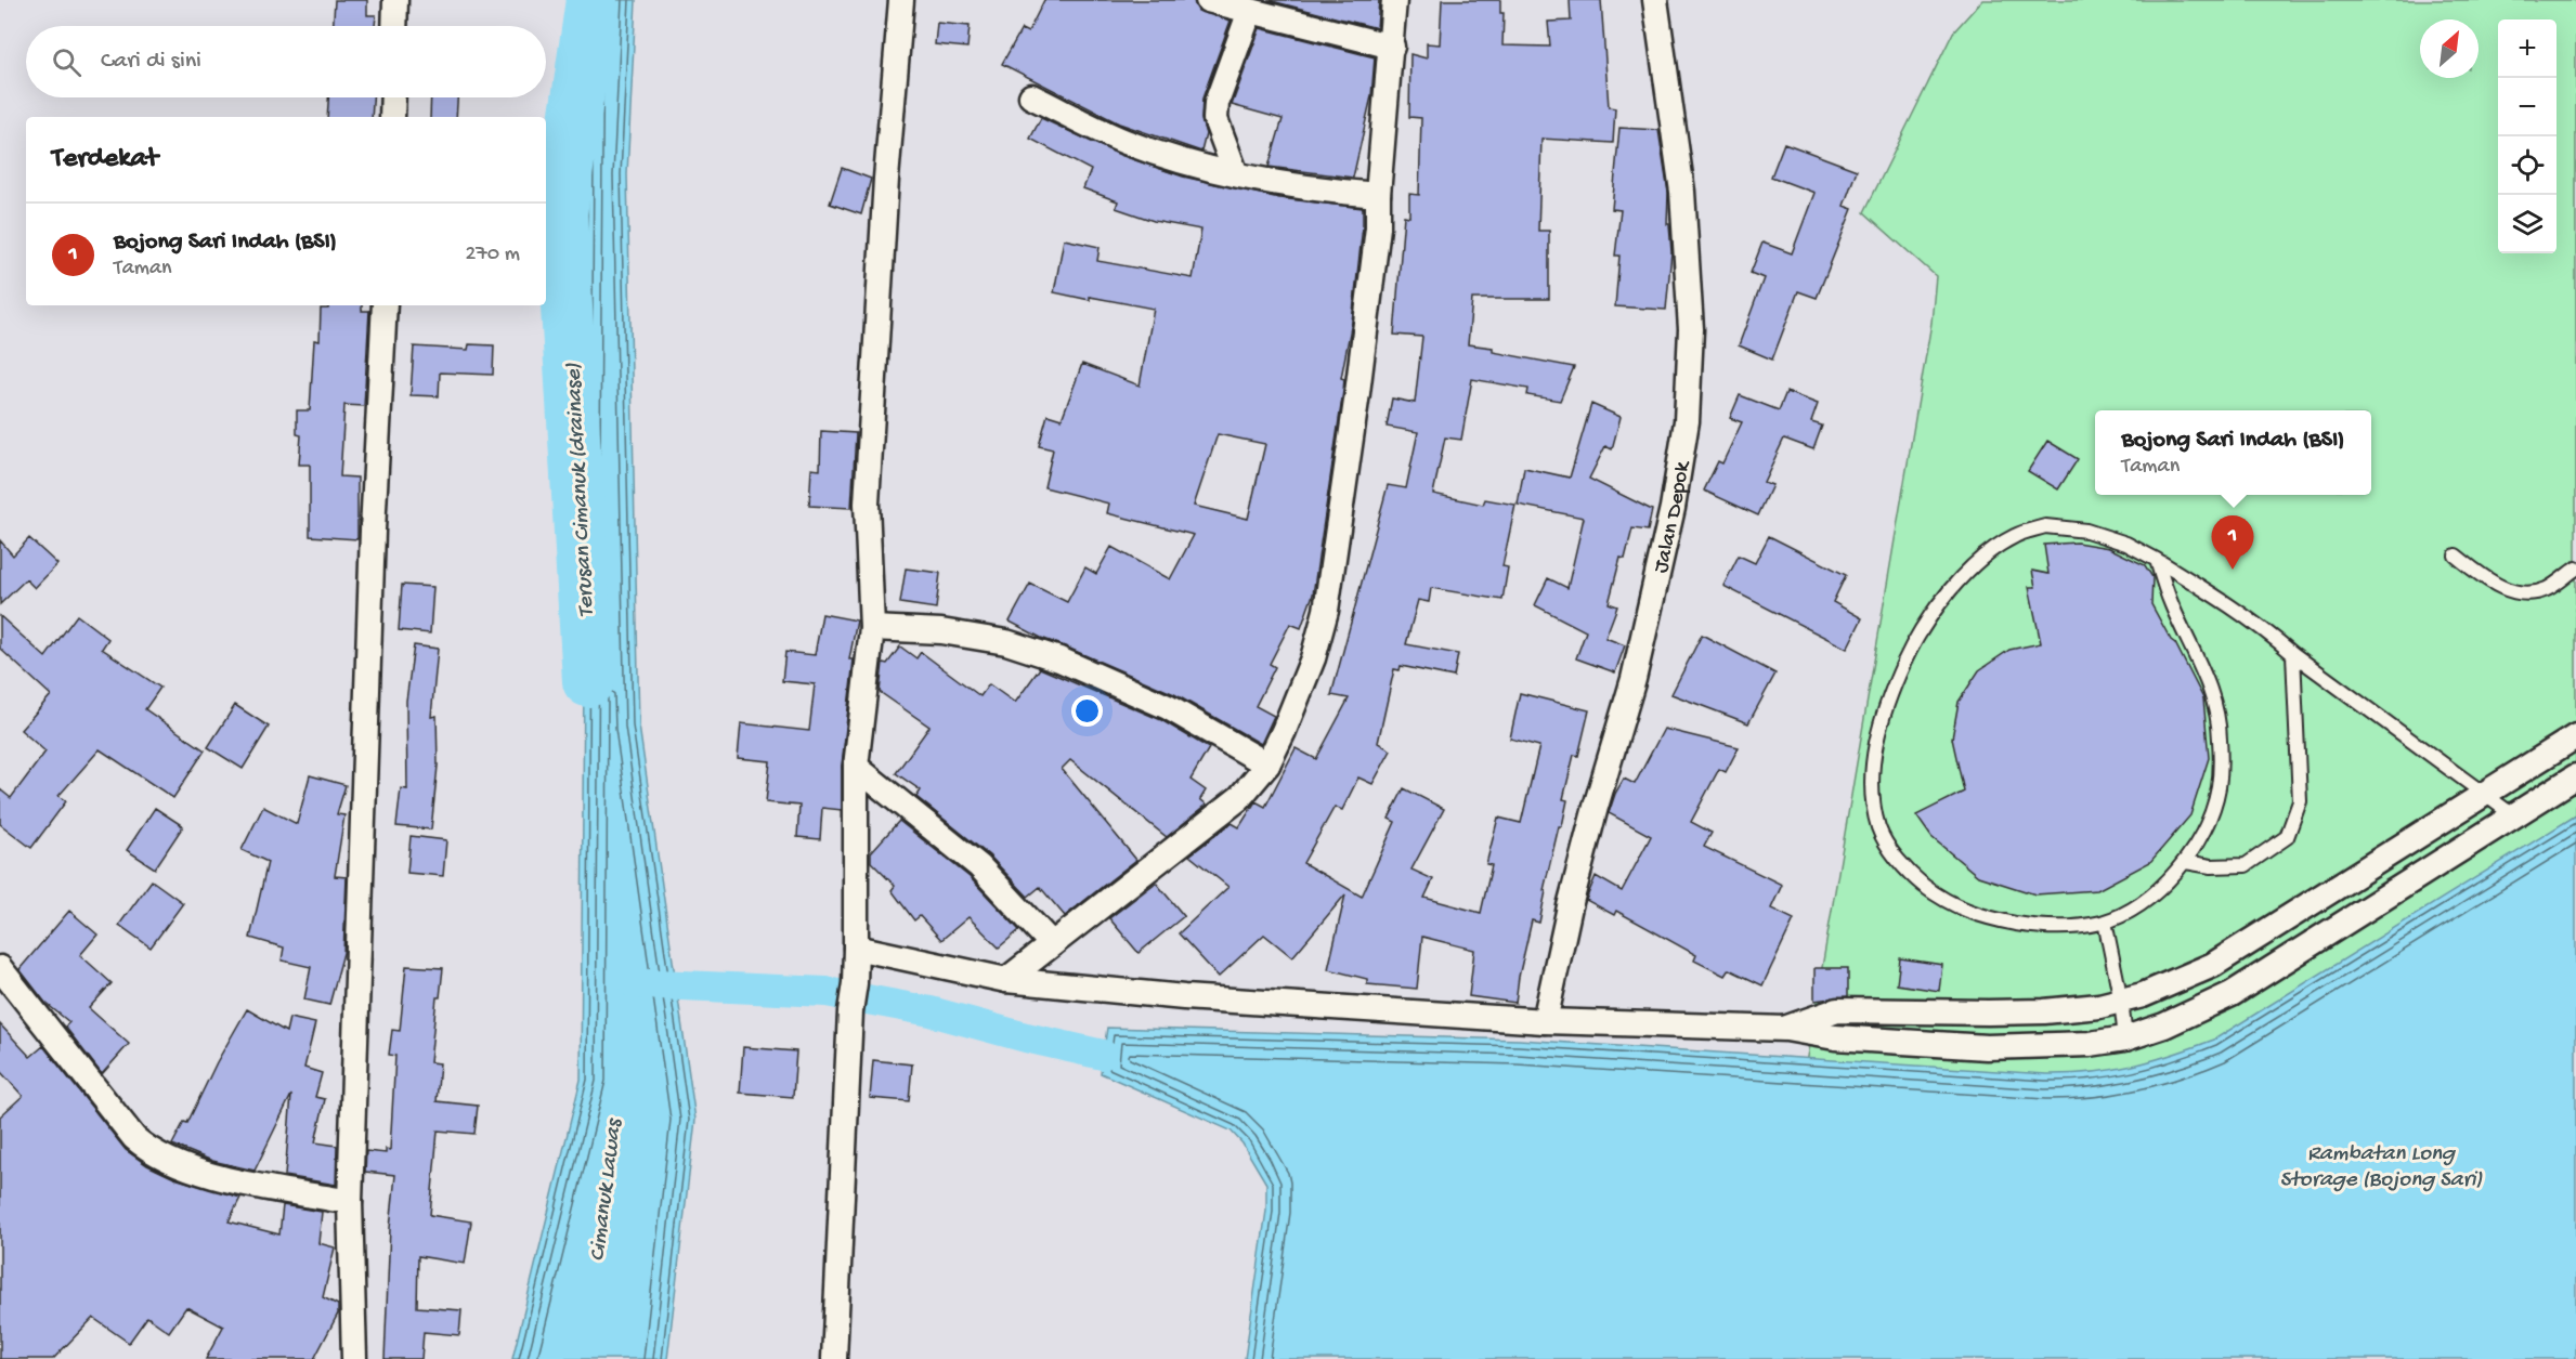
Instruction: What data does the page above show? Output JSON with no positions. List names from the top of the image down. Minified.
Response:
{"streets":{"street":["Jalan Depok"]},"water":["Terusan Cimanuk (drainase)","Rambatan Long Storage (Bojong Sari)","Cimanuk Lawas"],"north":"top right","page":{"map_buttons":["+","−"],"search":"Cari di sini","heading":"Terdekat","list":[{"mark":"1","name":"Bojong Sari Indah (BSI)","note":"Taman","value":"270 m"}],"popup":["Bojong Sari Indah (BSI)","Taman"],"pins":"1"}}
